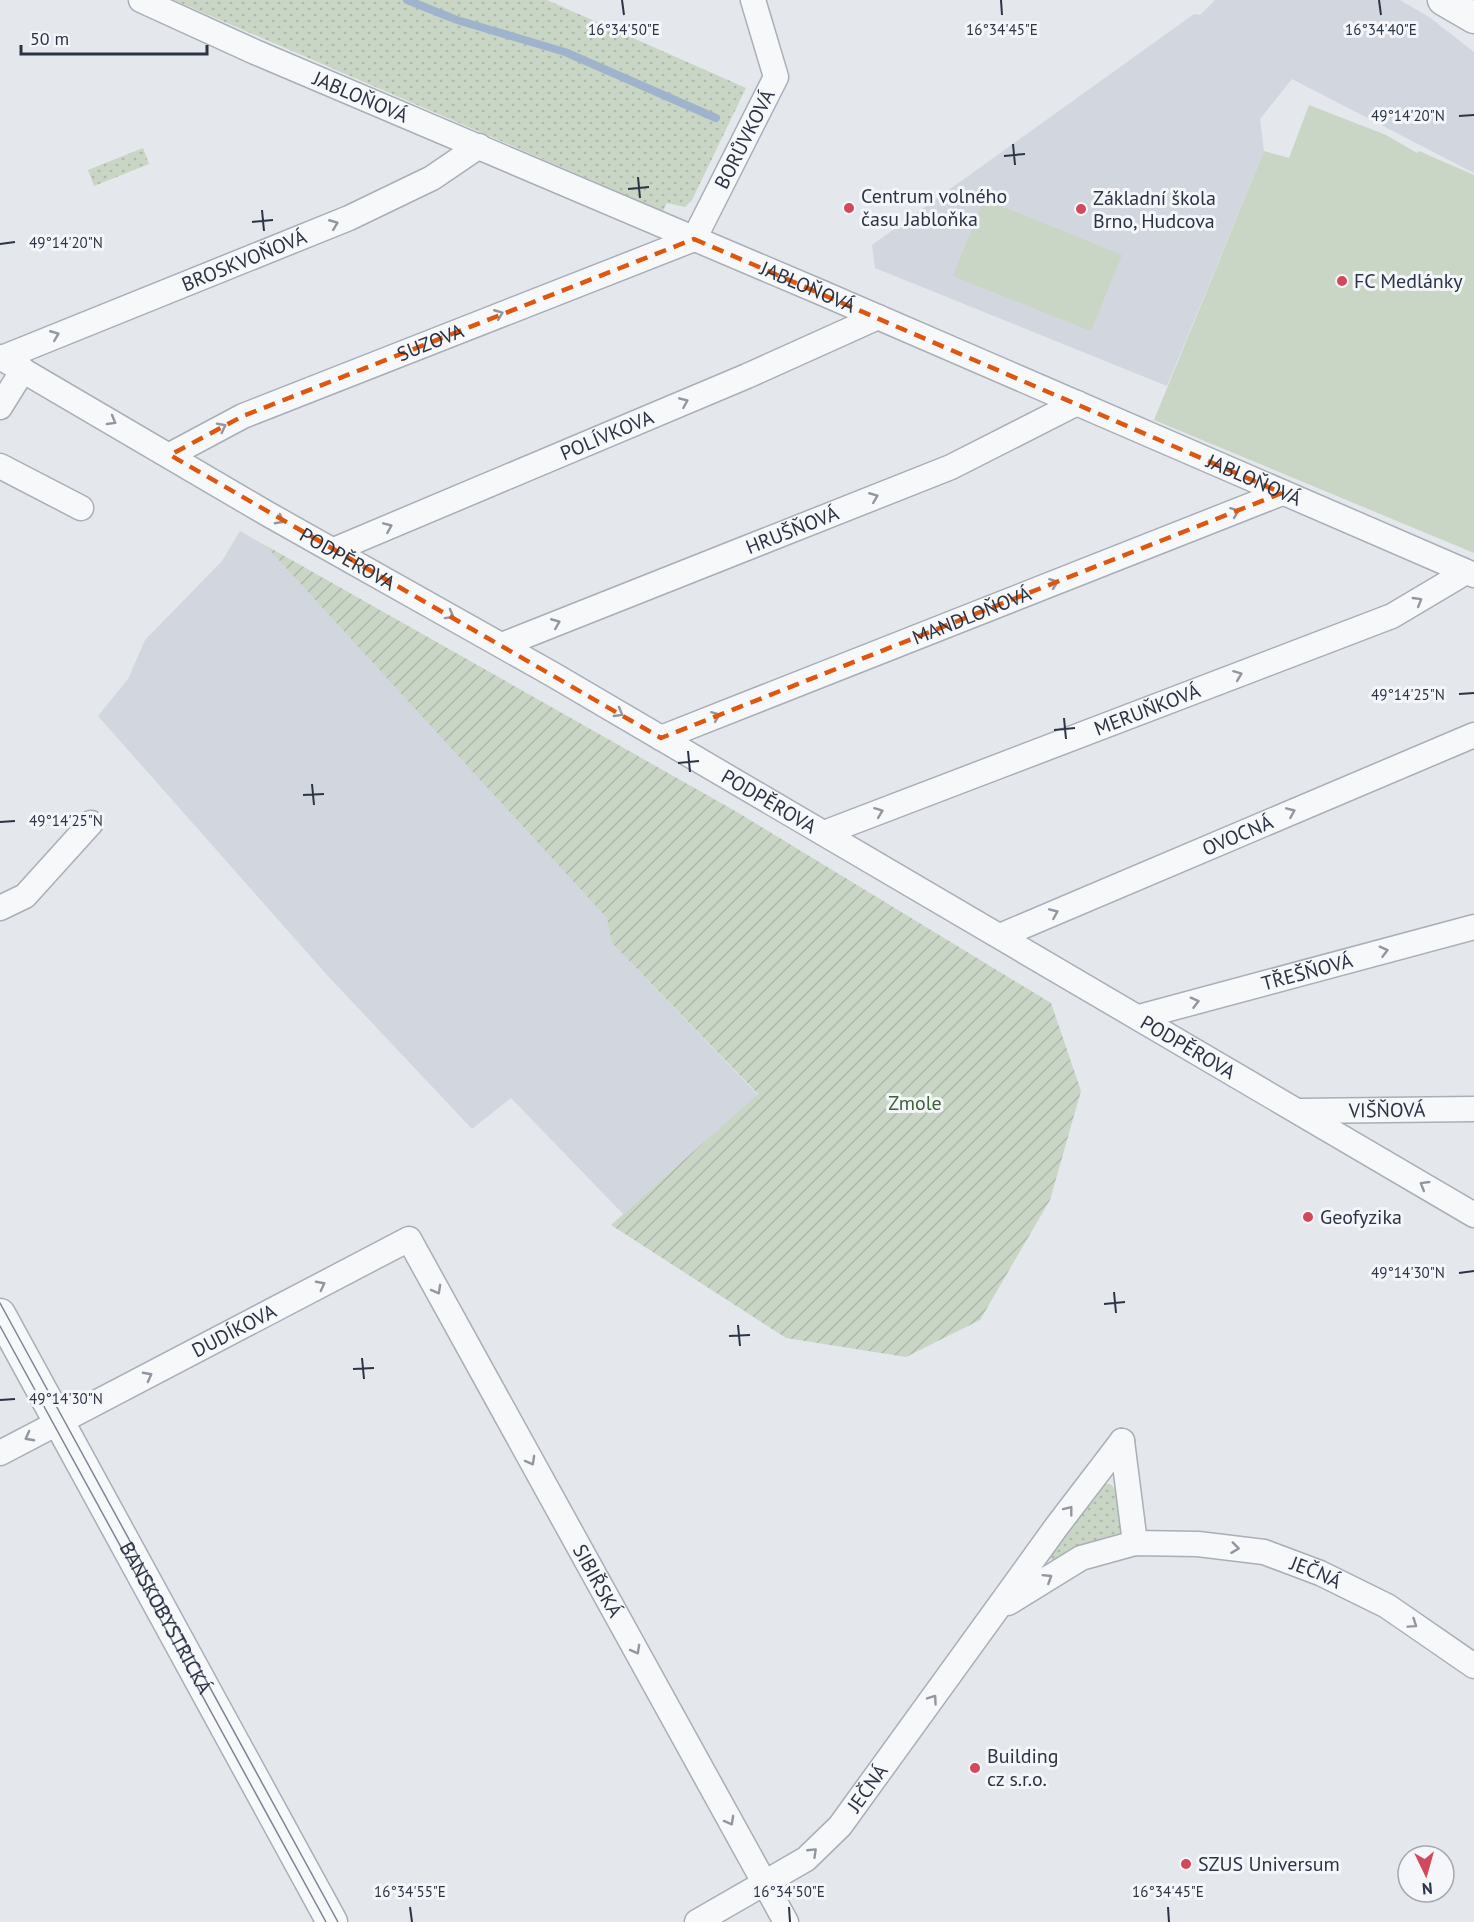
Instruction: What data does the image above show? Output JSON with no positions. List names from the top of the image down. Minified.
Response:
{"streets":{"street":["JABLOŇOVÁ","BORŮVKOVÁ","BROSKVOŇOVÁ","SUZOVA","POLÍVKOVA","HRUŠŇOVÁ","PODPĚROVA","MANDLOŇOVÁ","MERUŇKOVÁ","OVOCNÁ","TŘEŠŇOVÁ","VIŠŇOVÁ","DUDÍKOVA","JEČNÁ","SIBIŘSKÁ","BANSKOBYSTRICKÁ"]},"crossings":[["JABLOŇOVÁ","BORŮVKOVÁ"],["JABLOŇOVÁ","BROSKVOŇOVÁ"],["JABLOŇOVÁ","SUZOVA"],["JABLOŇOVÁ","POLÍVKOVA"],["JABLOŇOVÁ","HRUŠŇOVÁ"],["JABLOŇOVÁ","MANDLOŇOVÁ"],["JABLOŇOVÁ","MERUŇKOVÁ"],["BORŮVKOVÁ","SUZOVA"],["BROSKVOŇOVÁ","PODPĚROVA"],["SUZOVA","PODPĚROVA"],["POLÍVKOVA","PODPĚROVA"],["HRUŠŇOVÁ","PODPĚROVA"],["PODPĚROVA","MANDLOŇOVÁ"],["PODPĚROVA","MERUŇKOVÁ"],["PODPĚROVA","OVOCNÁ"],["PODPĚROVA","TŘEŠŇOVÁ"],["PODPĚROVA","VIŠŇOVÁ"],["DUDÍKOVA","SIBIŘSKÁ"],["DUDÍKOVA","BANSKOBYSTRICKÁ"],["JEČNÁ","SIBIŘSKÁ"]],"one_way":["BROSKVOŇOVÁ","SUZOVA","POLÍVKOVA","HRUŠŇOVÁ","MANDLOŇOVÁ","MERUŇKOVÁ","OVOCNÁ","TŘEŠŇOVÁ","SIBIŘSKÁ"],"parks":["Zmole"],"places":["Centrum volného času Jabloňka","Základní škola Brno, Hudcova","FC Medlánky","Geofyzika","Building cz s.r.o.","SZUS Universum"],"scale_bar":"50 m","north":"bottom","coordinates":["16°34'50\"E","16°34'45\"E","16°34'40\"E","49°14'20\"N","49°14'25\"N","49°14'30\"N","16°34'55\"E"]}
